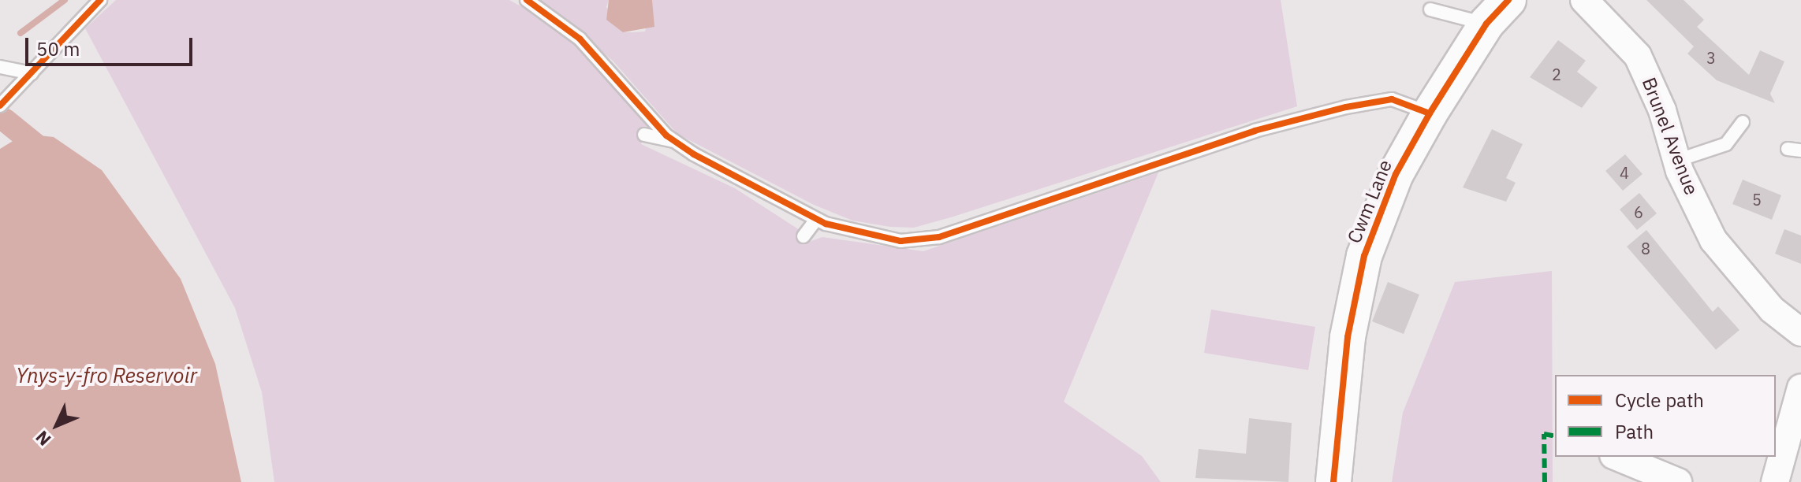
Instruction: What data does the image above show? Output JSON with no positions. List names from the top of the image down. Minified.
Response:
{"streets":{"street":["Brunel Avenue","Cwm Lane"]},"water":["Ynys-y-fro Reservoir"],"house_numbers":["3","2","4","5","6","8"],"legend":["Cycle path","Path"],"scale_bar":"50 m","north":"bottom left"}
